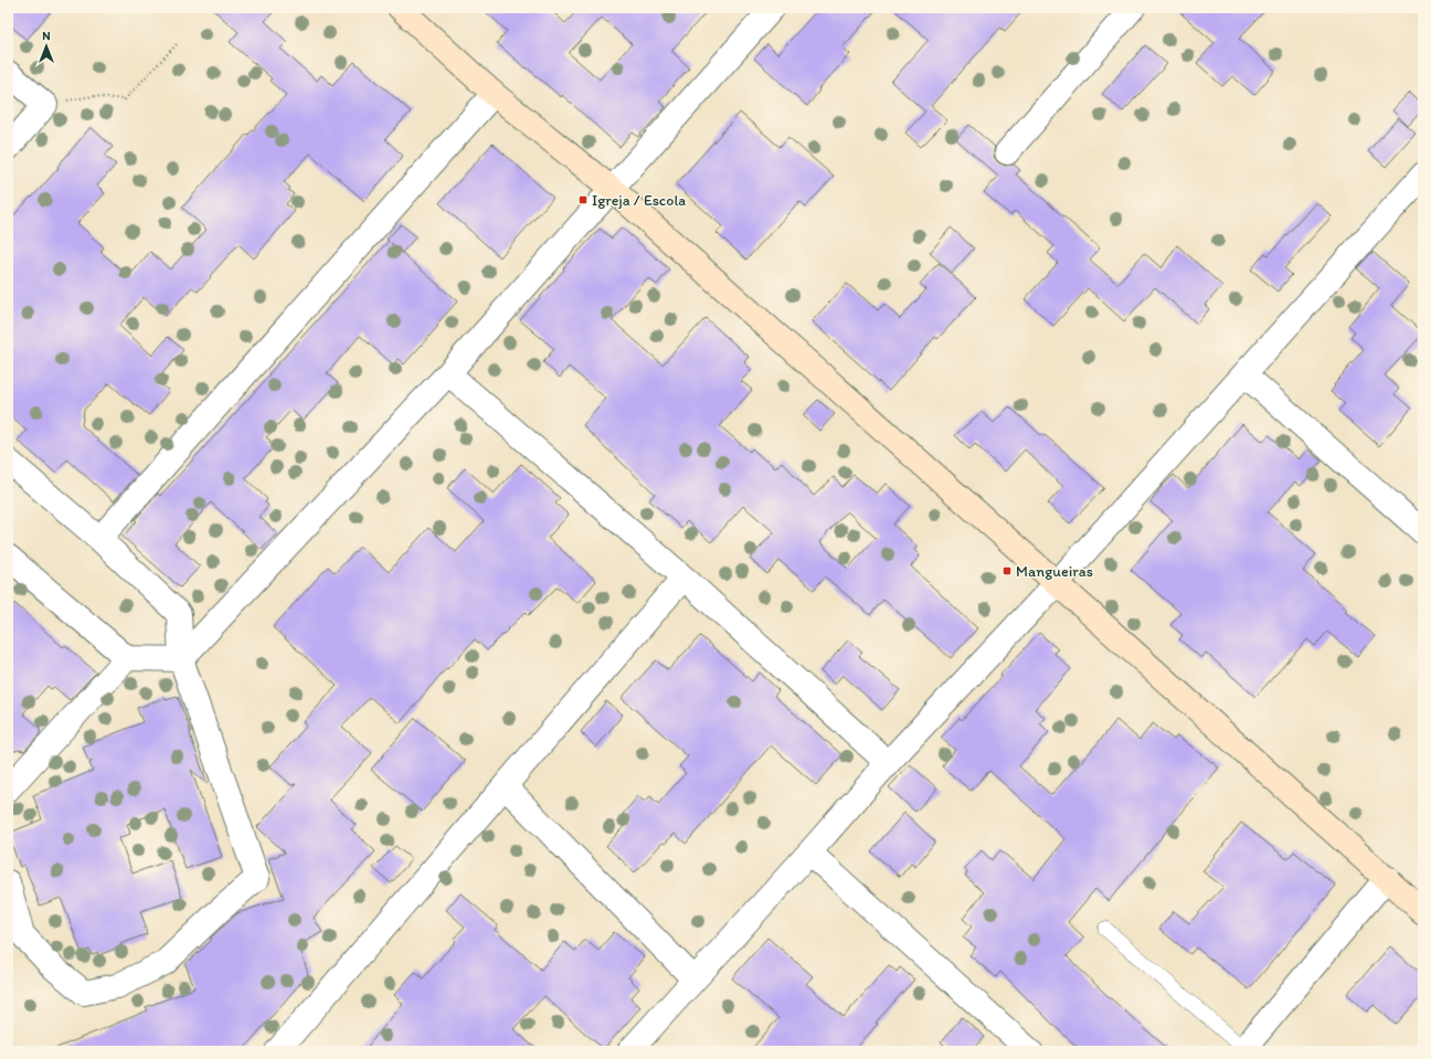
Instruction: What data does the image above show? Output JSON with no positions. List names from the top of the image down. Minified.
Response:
{"places":{"transit":["Igreja / Escola","Mangueiras"]},"north":"top"}
